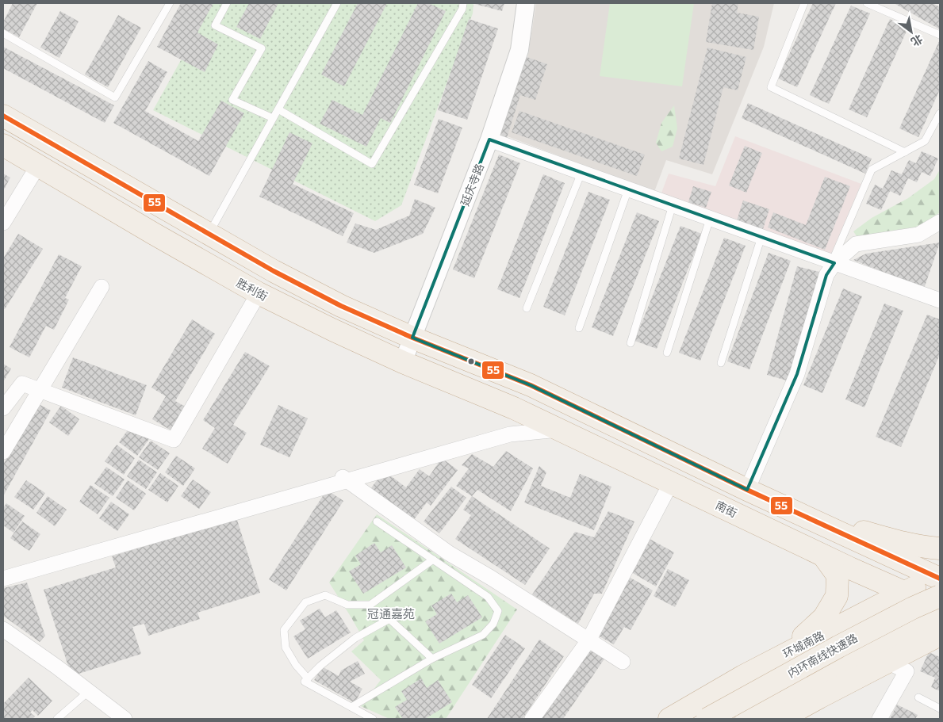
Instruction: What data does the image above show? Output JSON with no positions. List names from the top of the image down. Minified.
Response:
{"streets":{"highway":["胜利街","南街","环城南路","内环南线快速路"],"street":["延庆寺路"]},"crossings":[["延庆寺路","胜利街"],["胜利街","南街"],["南街","环城南路"],["环城南路","内环南线快速路"]],"districts":["冠通嘉苑"],"lines":["transit line 55"],"north":"bottom right"}
